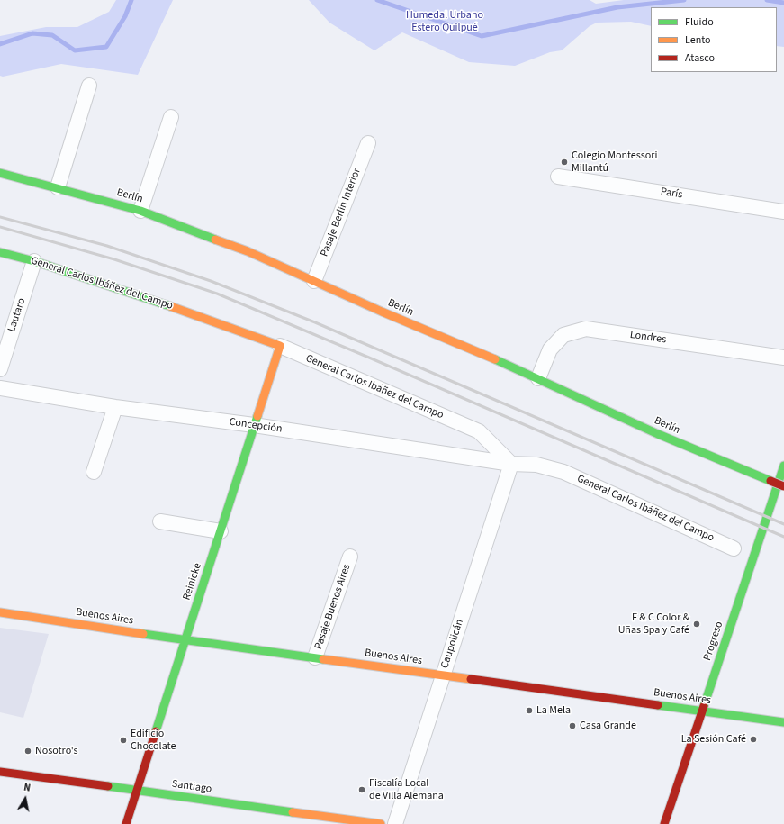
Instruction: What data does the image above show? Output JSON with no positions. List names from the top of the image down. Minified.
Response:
{"streets":{"street":["París","Berlín","Pasaje Berlín Interior","General Carlos Ibáñez del Campo","Lautaro","Londres","Concepción","Reinicke","Pasaje Buenos Aires","Buenos Aires","Progreso","Caupolicán","Santiago"]},"crossings":[["Berlín","Pasaje Berlín Interior"],["Berlín","Londres"],["General Carlos Ibáñez del Campo","Lautaro"],["General Carlos Ibáñez del Campo","Concepción"],["General Carlos Ibáñez del Campo","Reinicke"],["General Carlos Ibáñez del Campo","Caupolicán"],["Concepción","Reinicke"],["Concepción","Caupolicán"],["Reinicke","Buenos Aires"],["Reinicke","Santiago"],["Pasaje Buenos Aires","Buenos Aires"],["Buenos Aires","Progreso"],["Buenos Aires","Caupolicán"]],"parks":["Humedal Urbano Estero Quilpué"],"places":["Colegio Montessori Millantú","F & C Color & Uñas Spa y Café","La Mela","Casa Grande","La Sesión Café","Edificio Chocolate","Nosotro's","Fiscalía Local de Villa Alemana"],"legend":["Fluido","Lento","Atasco"],"north":"top"}
